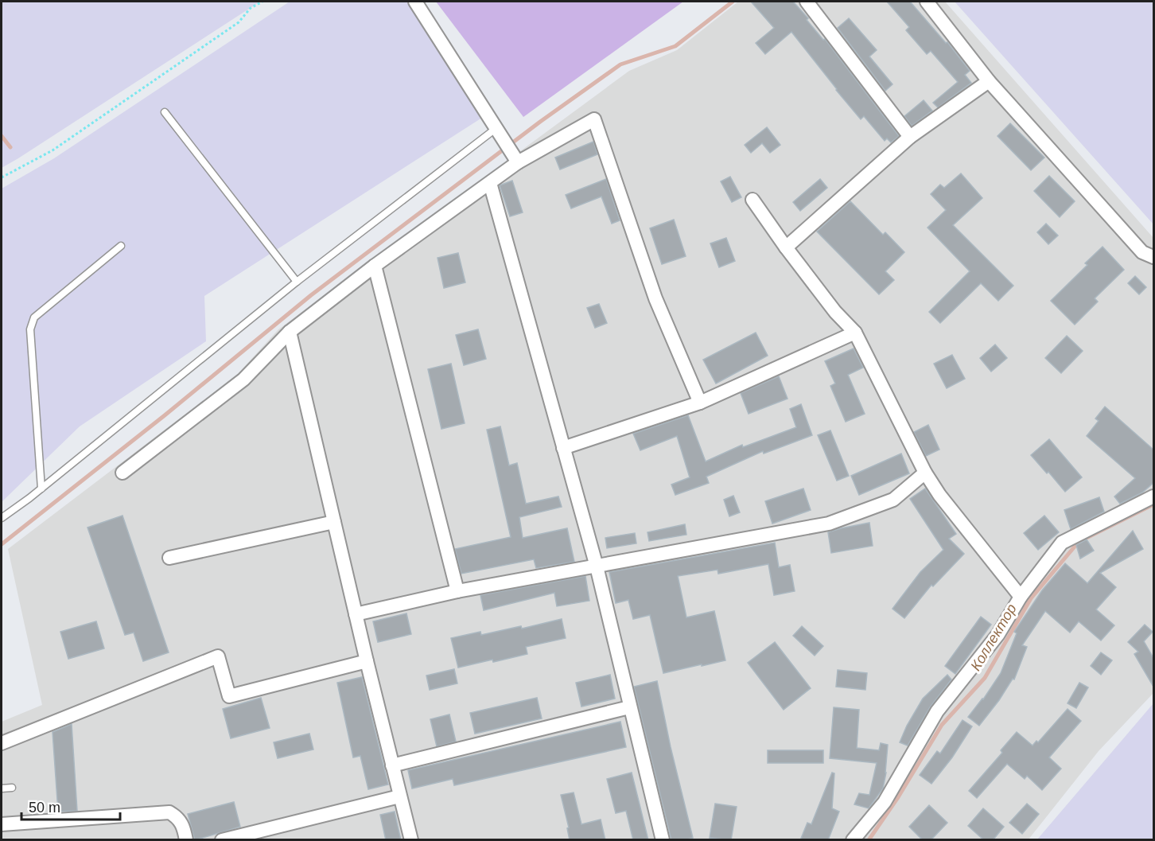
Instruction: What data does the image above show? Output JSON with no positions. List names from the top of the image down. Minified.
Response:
{"water":["Коллектор"],"scale_bar":"50 m"}
